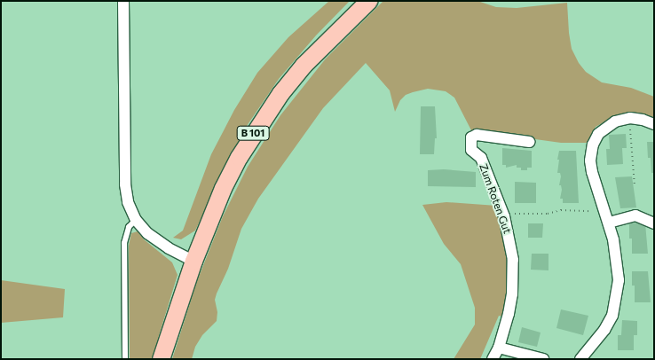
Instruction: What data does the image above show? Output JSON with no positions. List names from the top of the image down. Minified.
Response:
{"streets":{"main road":["B 101"],"street":["Zum Roten Gut"]}}
